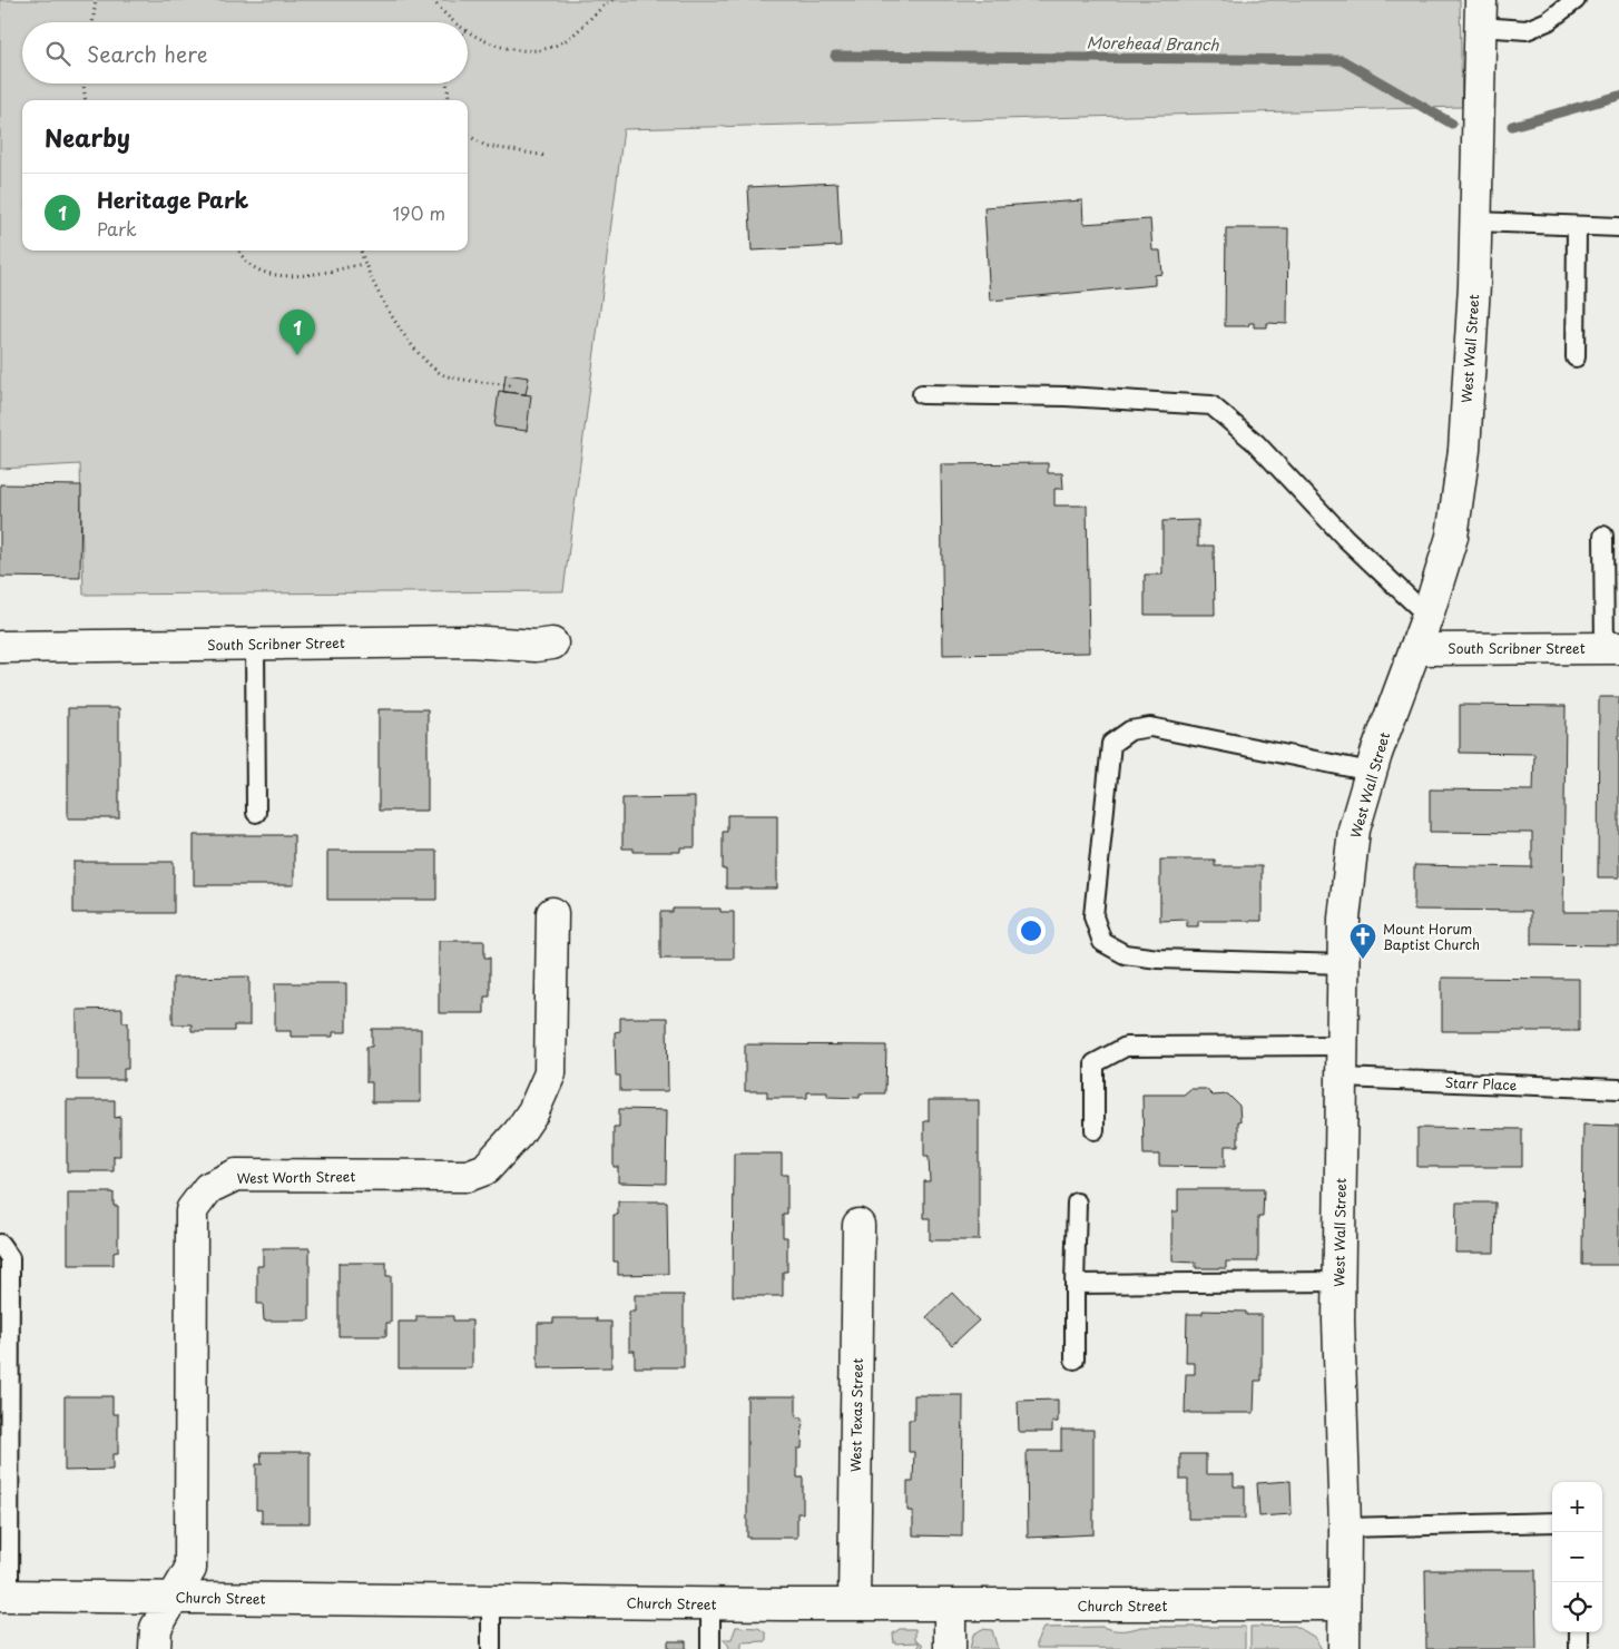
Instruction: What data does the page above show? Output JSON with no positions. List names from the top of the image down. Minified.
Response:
{"streets":{"street":["West Wall Street","South Scribner Street","West Worth Street","West Texas Street","Church Street"],"lane":["Starr Place"]},"crossings":[["West Wall Street","South Scribner Street"],["West Wall Street","Starr Place"],["West Wall Street","Church Street"],["West Worth Street","Church Street"],["West Texas Street","Church Street"]],"water":["Morehead Branch"],"places":{"church":["Mount Horum Baptist Church"]},"page":{"search":"Search here","heading":"Nearby","list":[{"mark":"1","name":"Heritage Park","note":"Park","value":"190 m"}],"pins":"1","map_buttons":["+","−"]}}
